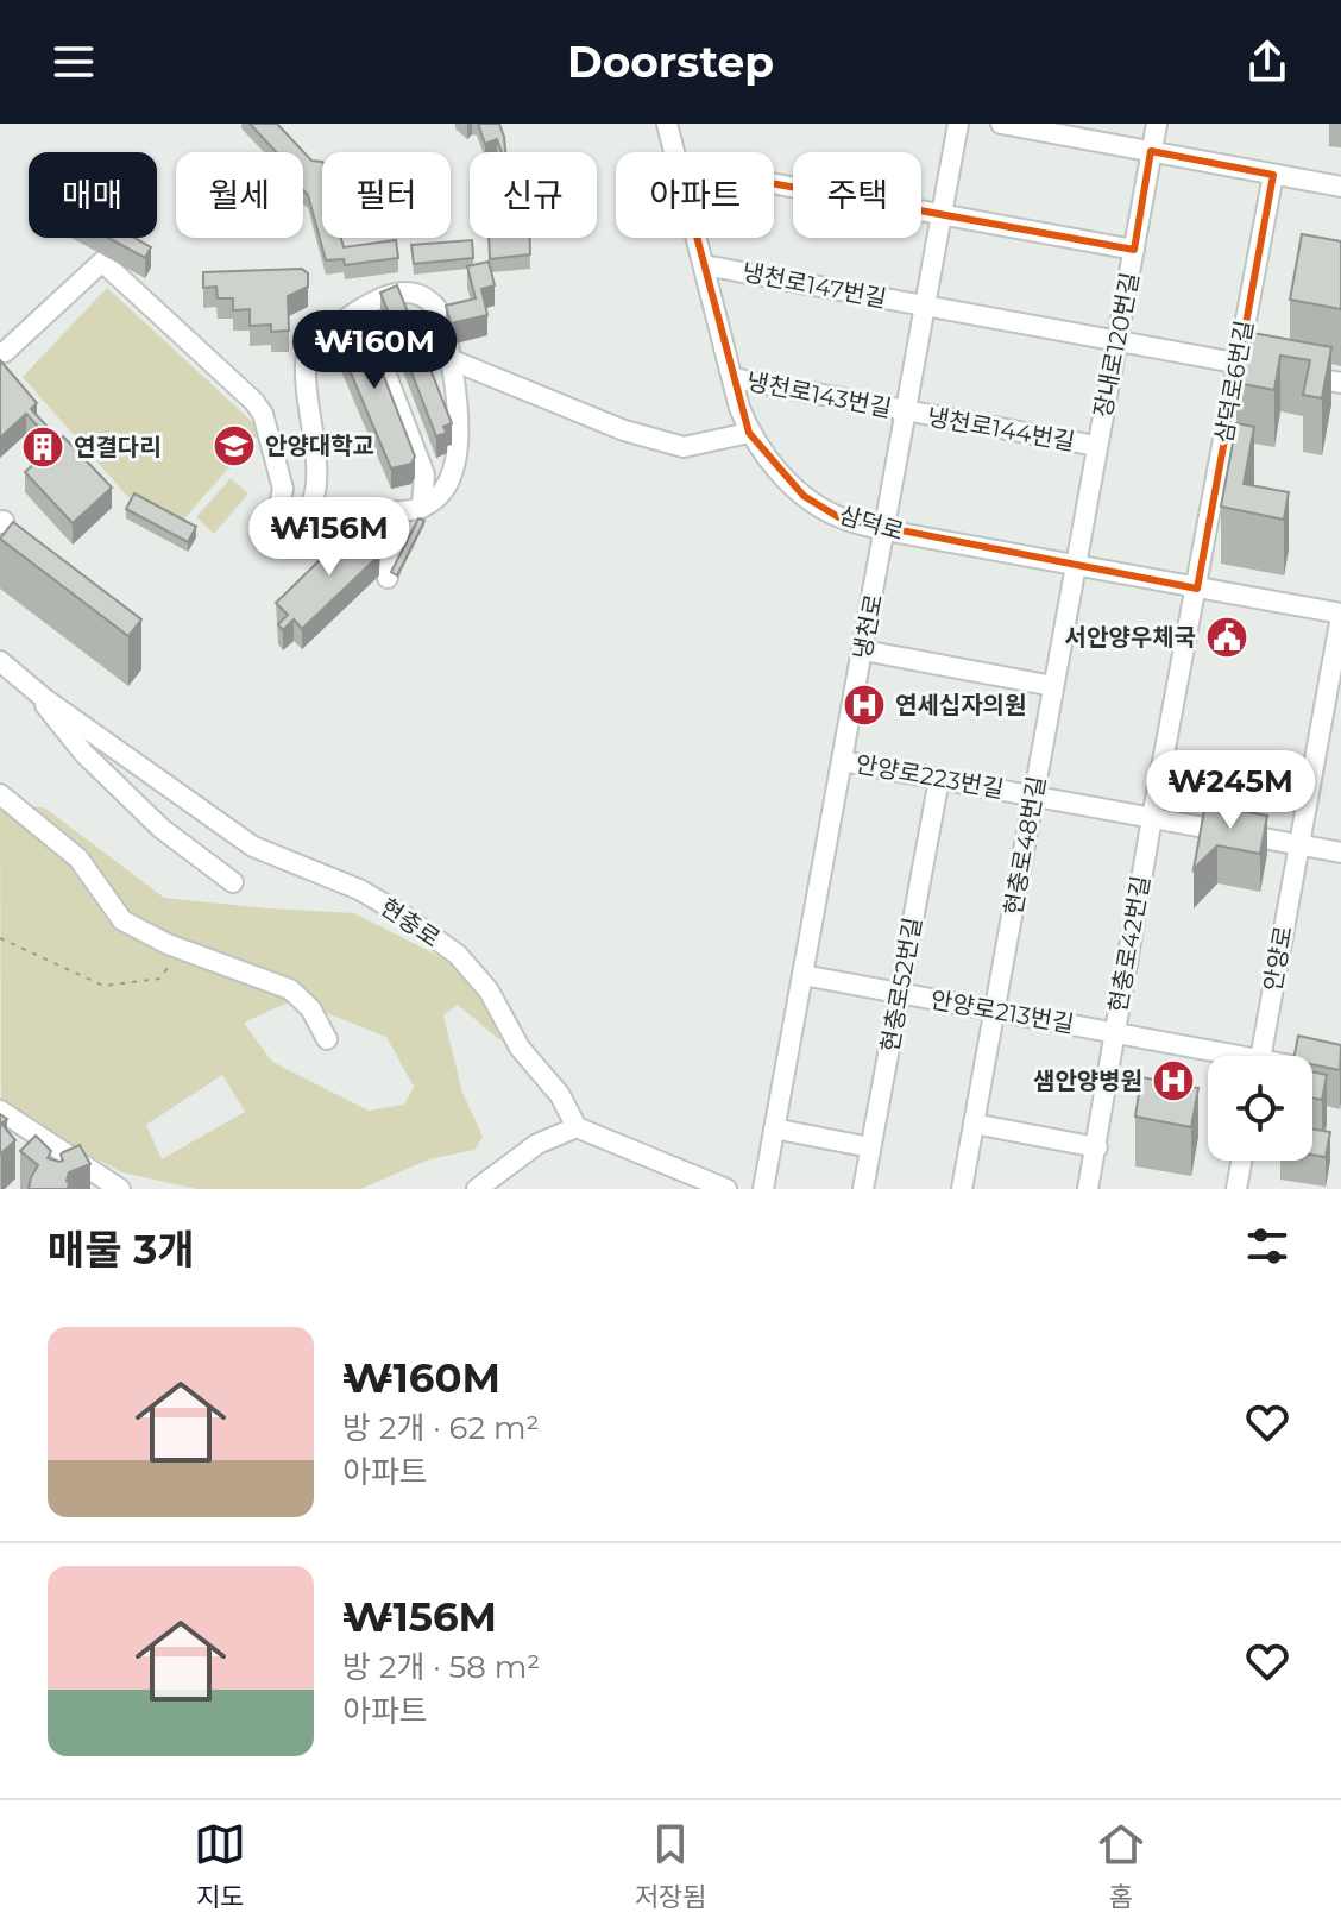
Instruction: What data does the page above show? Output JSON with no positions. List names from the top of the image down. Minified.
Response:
{"streets":{"street":["냉천로147번길","장내로120번길","삼덕로6번길","냉천로143번길","냉천로144번길","삼덕로","냉천로","안양로223번길","현충로48번길","현충로","현충로42번길","안양로","현충로52번길","안양로213번길"]},"crossings":[["냉천로147번길","장내로120번길"],["냉천로147번길","삼덕로6번길"],["냉천로147번길","삼덕로"],["냉천로147번길","냉천로"],["장내로120번길","냉천로144번길"],["장내로120번길","삼덕로"],["장내로120번길","현충로48번길"],["삼덕로6번길","삼덕로"],["삼덕로6번길","현충로42번길"],["냉천로143번길","냉천로144번길"],["냉천로143번길","삼덕로"],["냉천로143번길","냉천로"],["냉천로144번길","냉천로"],["삼덕로","냉천로"],["삼덕로","현충로48번길"],["삼덕로","현충로42번길"],["삼덕로","안양로"],["냉천로","안양로223번길"],["냉천로","안양로213번길"],["안양로223번길","현충로48번길"],["안양로223번길","현충로42번길"],["안양로223번길","안양로"],["안양로223번길","현충로52번길"],["현충로48번길","안양로213번길"],["현충로42번길","안양로213번길"],["현충로52번길","안양로213번길"]],"places":{"school or university":["안양대학교"],"building":["연결다리"],"public building":["서안양우체국"],"hospital":["연세십자의원","샘안양병원"]},"page":{"header":"Doorstep","chip":["매매","월세","필터","신규","아파트","주택"],"price":["₩160M","₩156M","₩245M"],"heading":"매물 3개","list":[{"name":"₩160M","note":"방 2개 · 62 m² · 아파트"},{"name":"₩156M","note":"방 2개 · 58 m² · 아파트"}],"tabs":["지도","저장됨","홈"]}}
